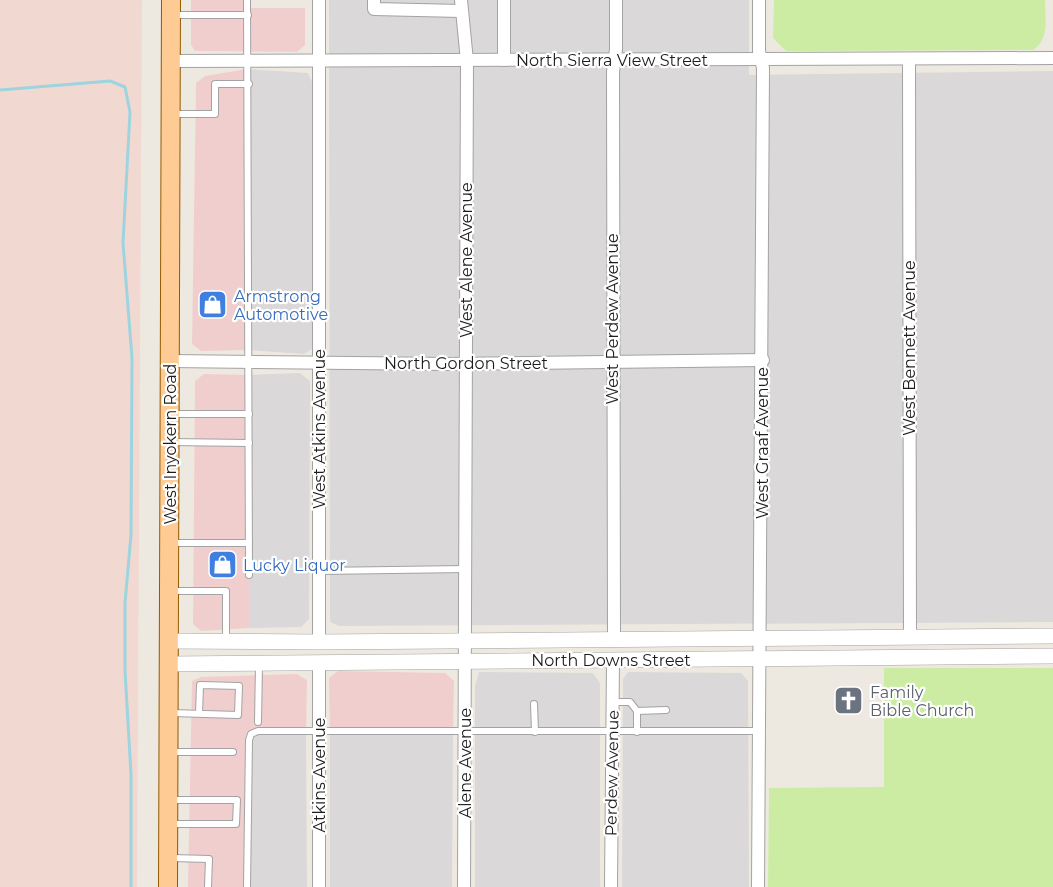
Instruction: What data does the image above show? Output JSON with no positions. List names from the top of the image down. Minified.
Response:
{"streets":{"main road":["West Inyokern Road"],"street":["North Sierra View Street","West Alene Avenue","West Perdew Avenue","West Bennett Avenue","North Gordon Street","West Atkins Avenue","West Graaf Avenue","North Downs Street","Alene Avenue","Perdew Avenue","Atkins Avenue"]},"crossings":[["North Sierra View Street","West Alene Avenue"],["North Sierra View Street","West Perdew Avenue"],["North Sierra View Street","West Bennett Avenue"],["North Sierra View Street","West Atkins Avenue"],["North Sierra View Street","West Graaf Avenue"],["North Sierra View Street","West Inyokern Road"],["West Alene Avenue","North Gordon Street"],["West Alene Avenue","North Downs Street"],["West Alene Avenue","Alene Avenue"],["West Perdew Avenue","North Gordon Street"],["West Perdew Avenue","North Downs Street"],["West Bennett Avenue","North Downs Street"],["North Gordon Street","West Atkins Avenue"],["North Gordon Street","West Graaf Avenue"],["North Gordon Street","West Inyokern Road"],["West Atkins Avenue","North Downs Street"],["West Graaf Avenue","North Downs Street"],["West Inyokern Road","North Downs Street"],["North Downs Street","Alene Avenue"],["North Downs Street","Perdew Avenue"],["North Downs Street","Atkins Avenue"]],"places":{"shop":["Armstrong Automotive","Lucky Liquor"],"church":["Family Bible Church"]}}
